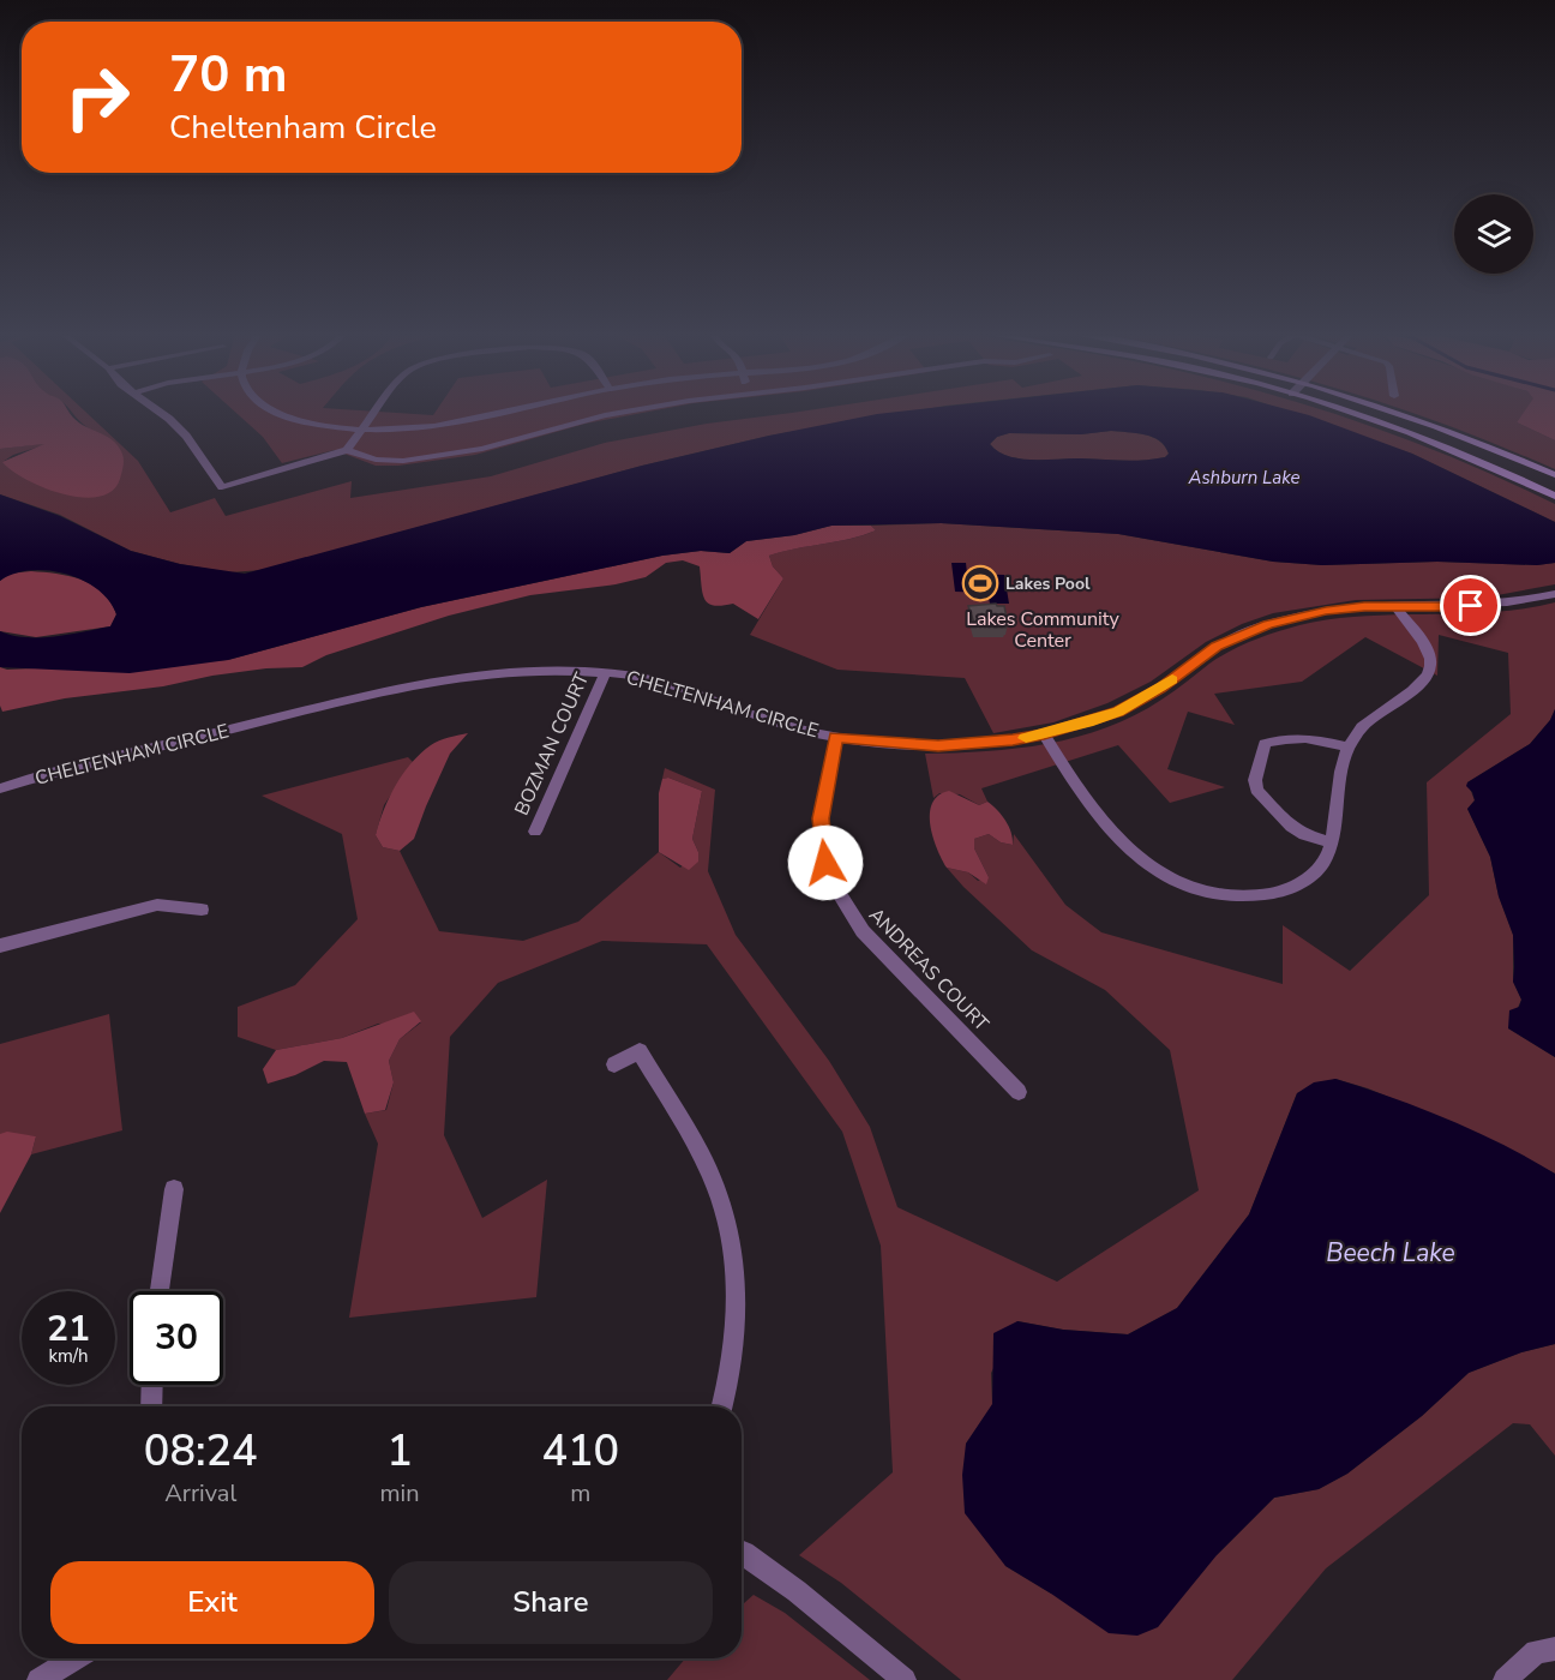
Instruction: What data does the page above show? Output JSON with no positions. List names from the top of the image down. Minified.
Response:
{"streets":{"street":["CHELTENHAM CIRCLE","BOZMAN COURT","ANDREAS COURT"]},"crossings":[["CHELTENHAM CIRCLE","BOZMAN COURT"],["CHELTENHAM CIRCLE","ANDREAS COURT"]],"water":["Ashburn Lake","Beech Lake"],"parks":["Lakes Community Center"],"places":{"sports":["Lakes Pool"]},"page":{"turn":["70 m","Cheltenham Circle"],"speed":"21 km/h","limit":"30","eta":["08:24","Arrival","1","min","410","m"],"buttons":["Exit","Share"]}}
